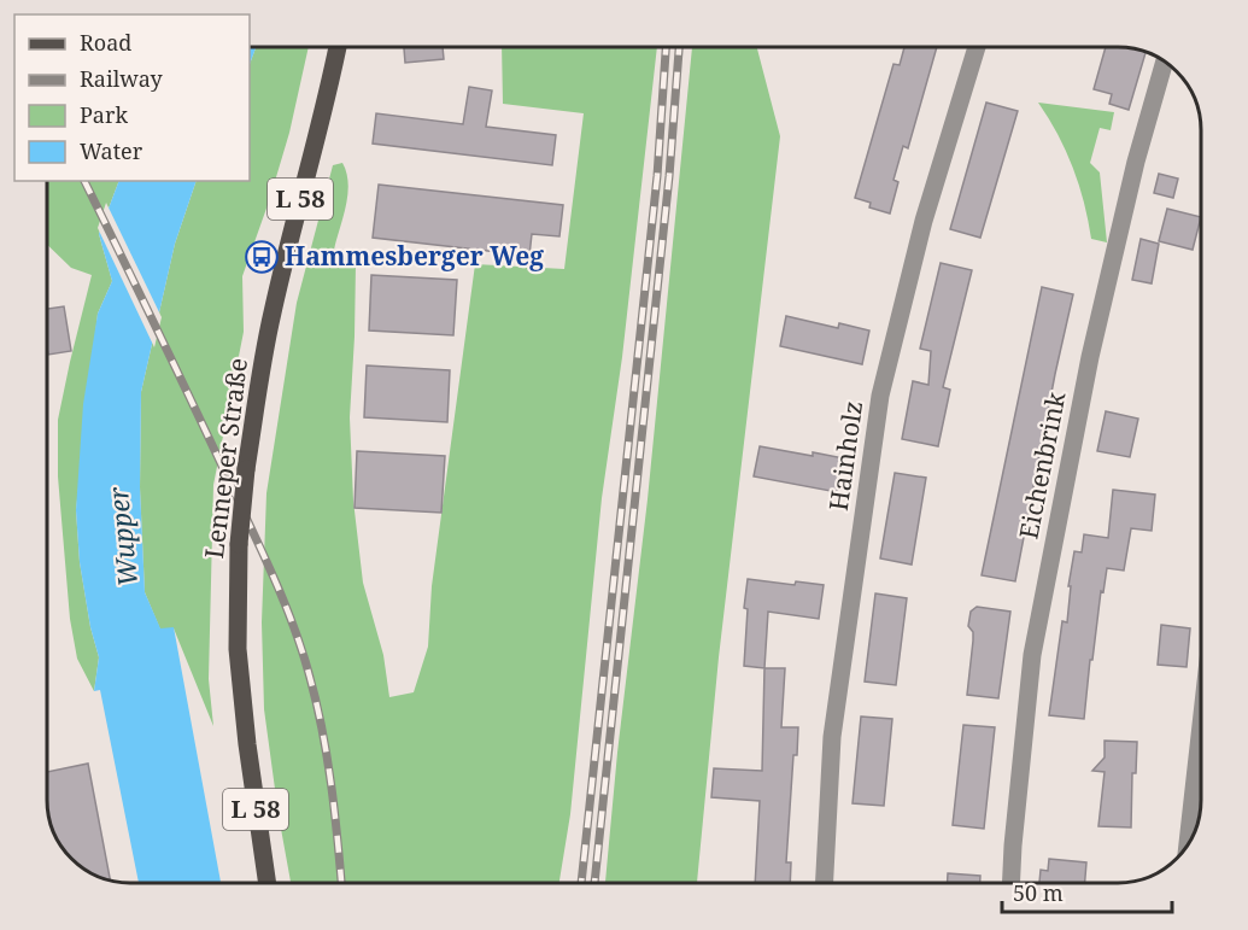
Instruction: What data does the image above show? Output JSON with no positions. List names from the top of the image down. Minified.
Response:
{"streets":{"main road":["L 58","Lenneper Straße"],"street":["Hainholz","Eichenbrink"]},"water":["Wupper"],"places":{"bus stop":["Hammesberger Weg"]},"legend":["Road","Railway","Park","Water"],"scale_bar":"50 m"}
